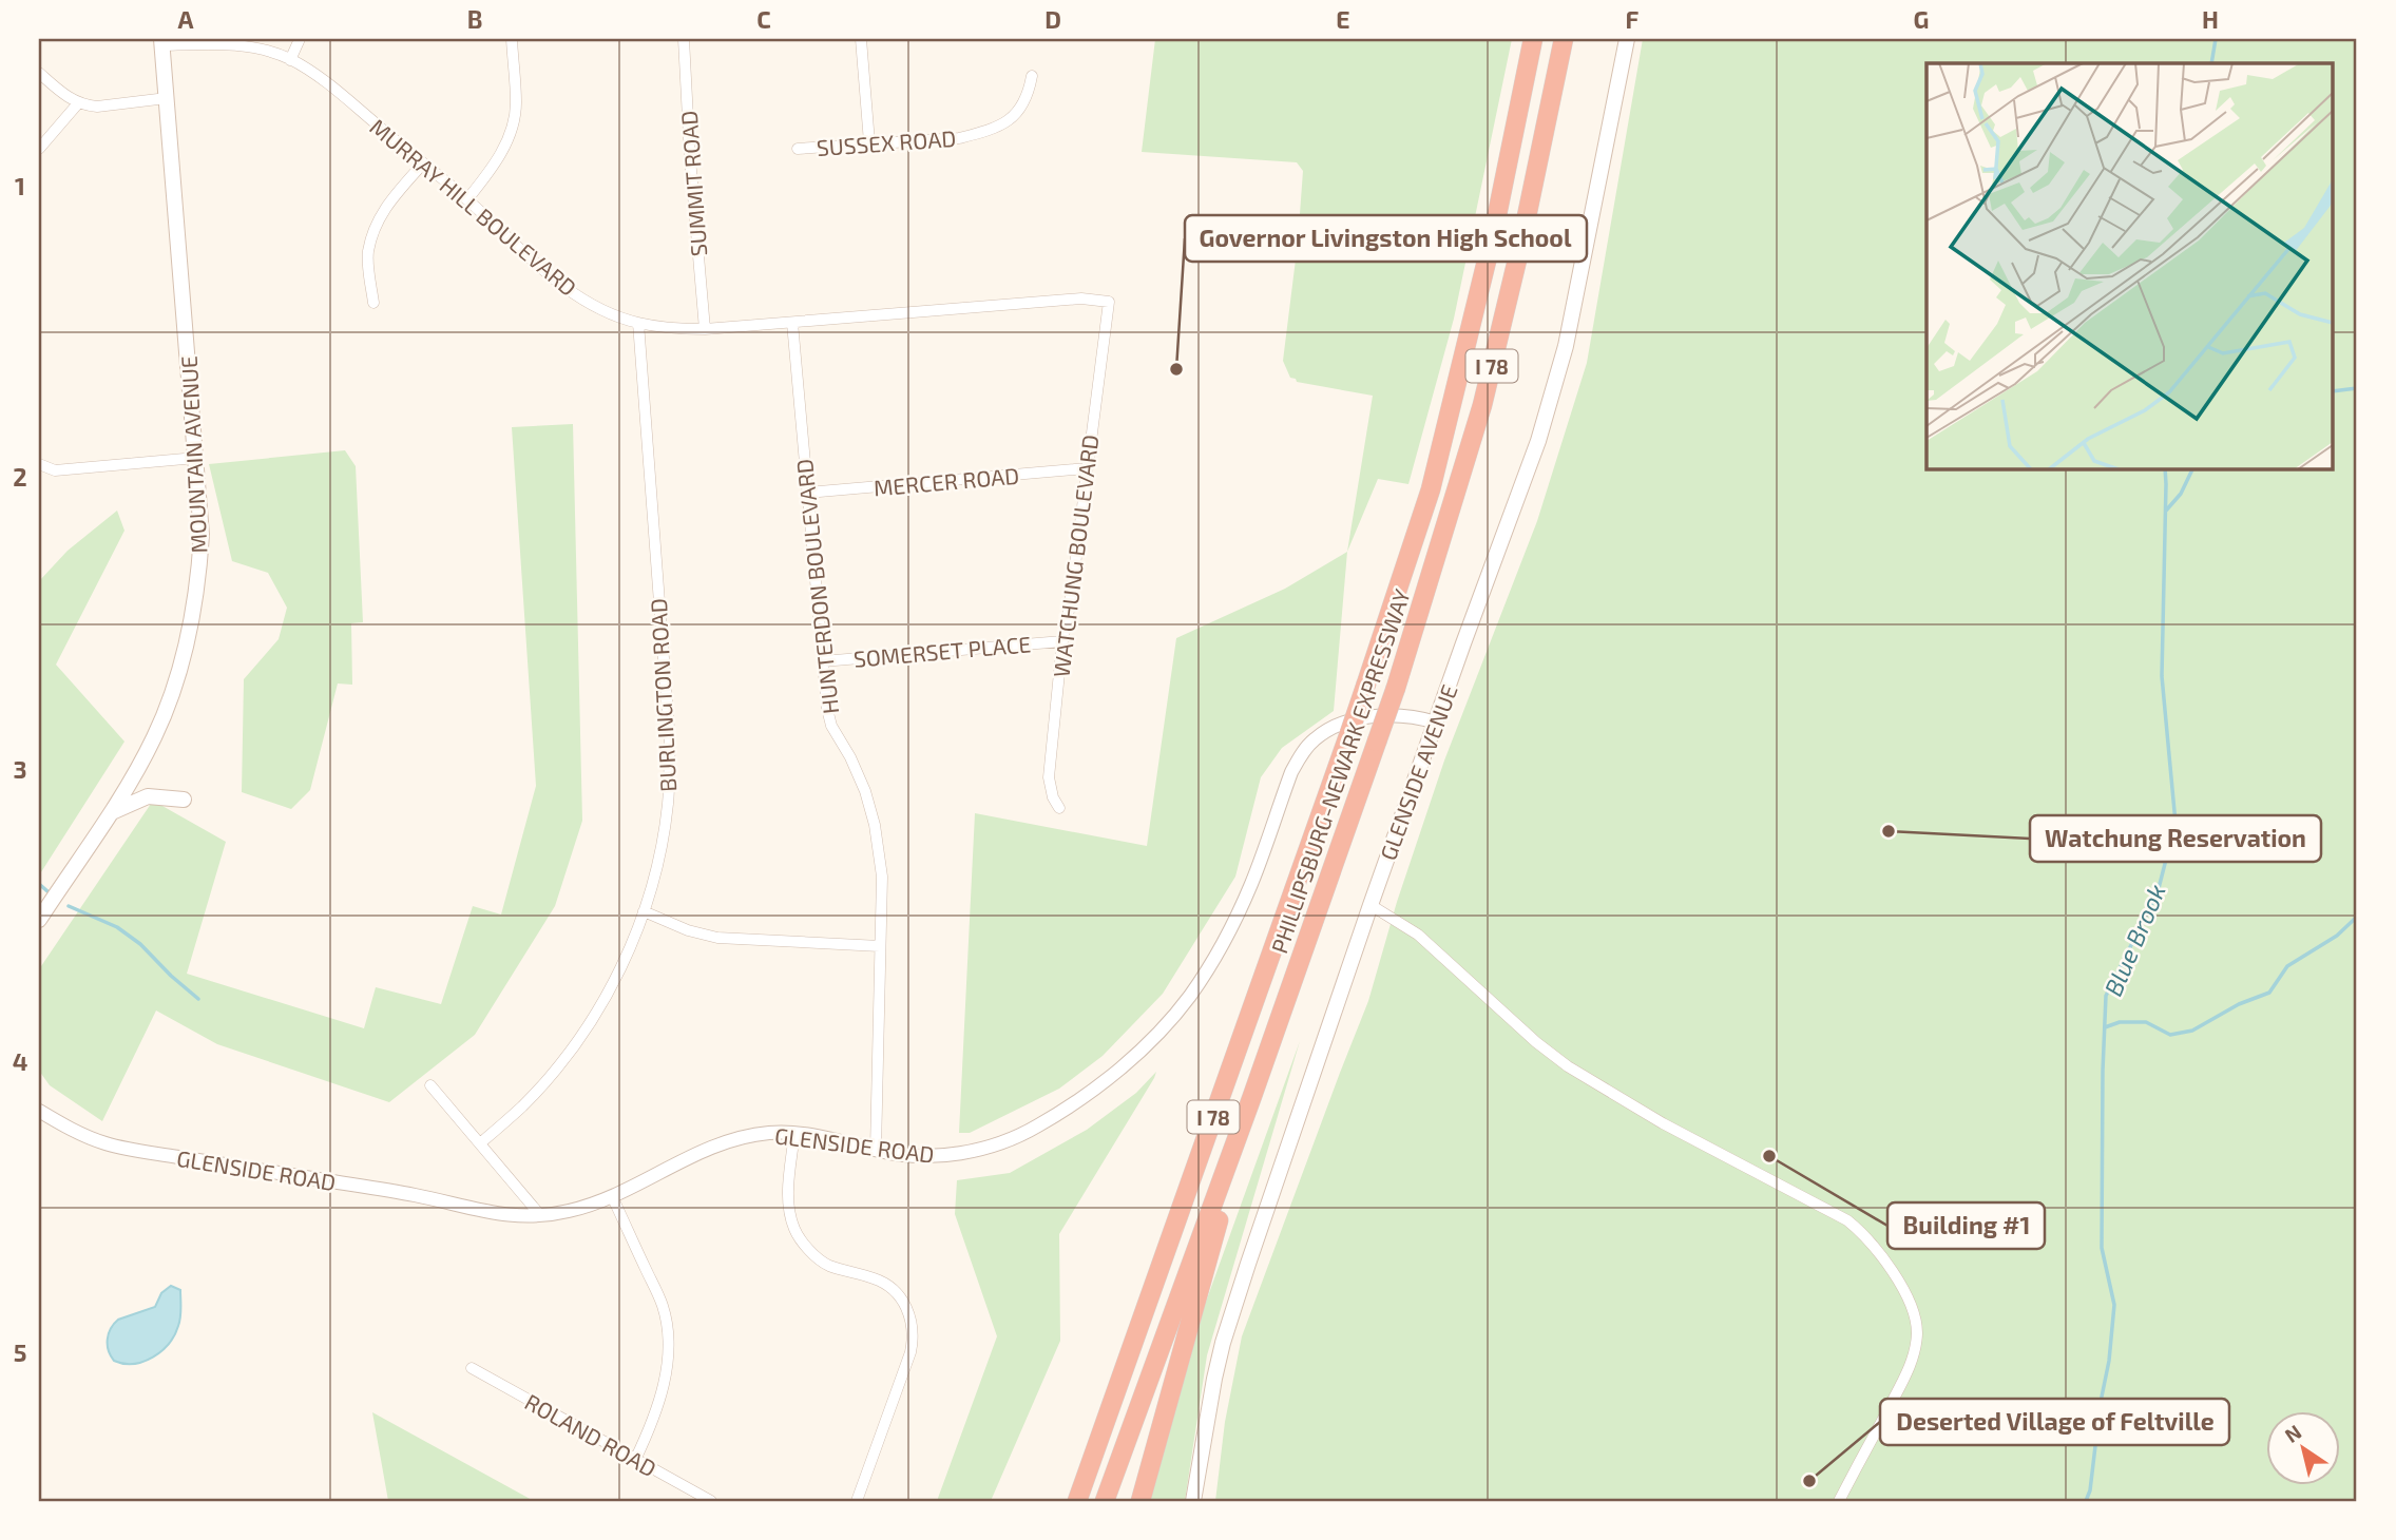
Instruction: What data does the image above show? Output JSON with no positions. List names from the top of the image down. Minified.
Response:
{"streets":{"highway":["I 78","PHILLIPSBURG-NEWARK EXPRESSWAY"],"main road":["MOUNTAIN AVENUE","GLENSIDE AVENUE"],"street":["SUSSEX ROAD","SUMMIT ROAD","MURRAY HILL BOULEVARD","MERCER ROAD","WATCHUNG BOULEVARD","HUNTERDON BOULEVARD","SOMERSET PLACE","BURLINGTON ROAD","GLENSIDE ROAD","ROLAND ROAD"]},"crossings":[["SUMMIT ROAD","MURRAY HILL BOULEVARD"],["MURRAY HILL BOULEVARD","MOUNTAIN AVENUE"],["MURRAY HILL BOULEVARD","WATCHUNG BOULEVARD"],["MURRAY HILL BOULEVARD","HUNTERDON BOULEVARD"],["MURRAY HILL BOULEVARD","BURLINGTON ROAD"],["MERCER ROAD","WATCHUNG BOULEVARD"],["MERCER ROAD","HUNTERDON BOULEVARD"],["WATCHUNG BOULEVARD","SOMERSET PLACE"],["HUNTERDON BOULEVARD","SOMERSET PLACE"],["HUNTERDON BOULEVARD","GLENSIDE ROAD"],["GLENSIDE AVENUE","GLENSIDE ROAD"]],"water":["Blue Brook"],"places":["Governor Livingston High School","Watchung Reservation","Building #1","Deserted Village of Feltville"],"north":"top left","grid":{"columns":["A","B","C","D","E","F","G","H"],"rows":["1","2","3","4","5"]}}
